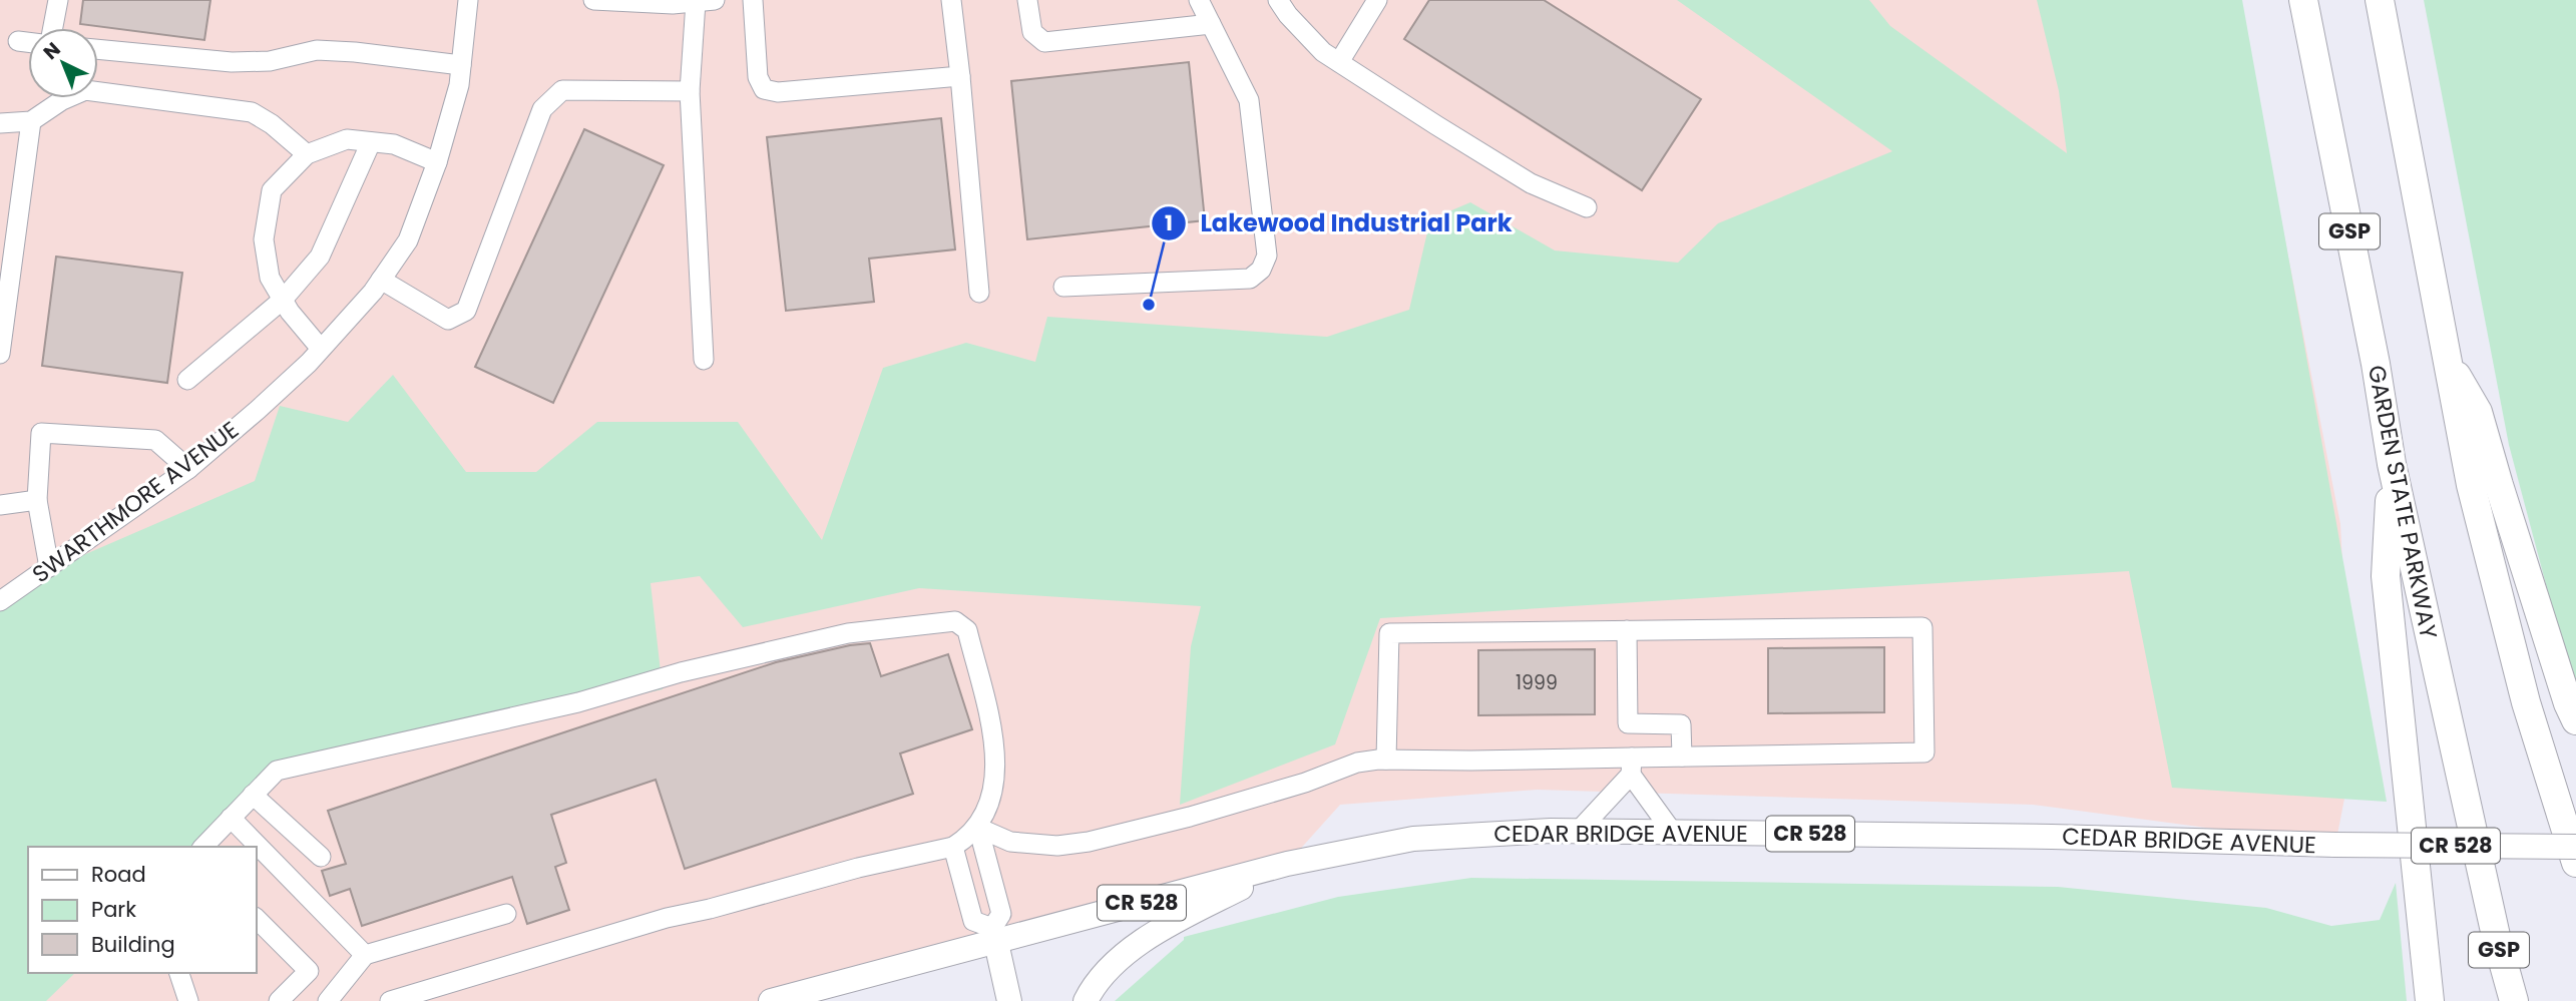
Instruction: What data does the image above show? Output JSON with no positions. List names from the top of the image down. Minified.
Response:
{"streets":{"highway":["GSP","GARDEN STATE PARKWAY"],"main road":["CEDAR BRIDGE AVENUE","CR 528"],"street":["SWARTHMORE AVENUE"]},"places":["Lakewood Industrial Park"],"house_numbers":["1999"],"legend":["Road","Park","Building"],"north":"top left"}
